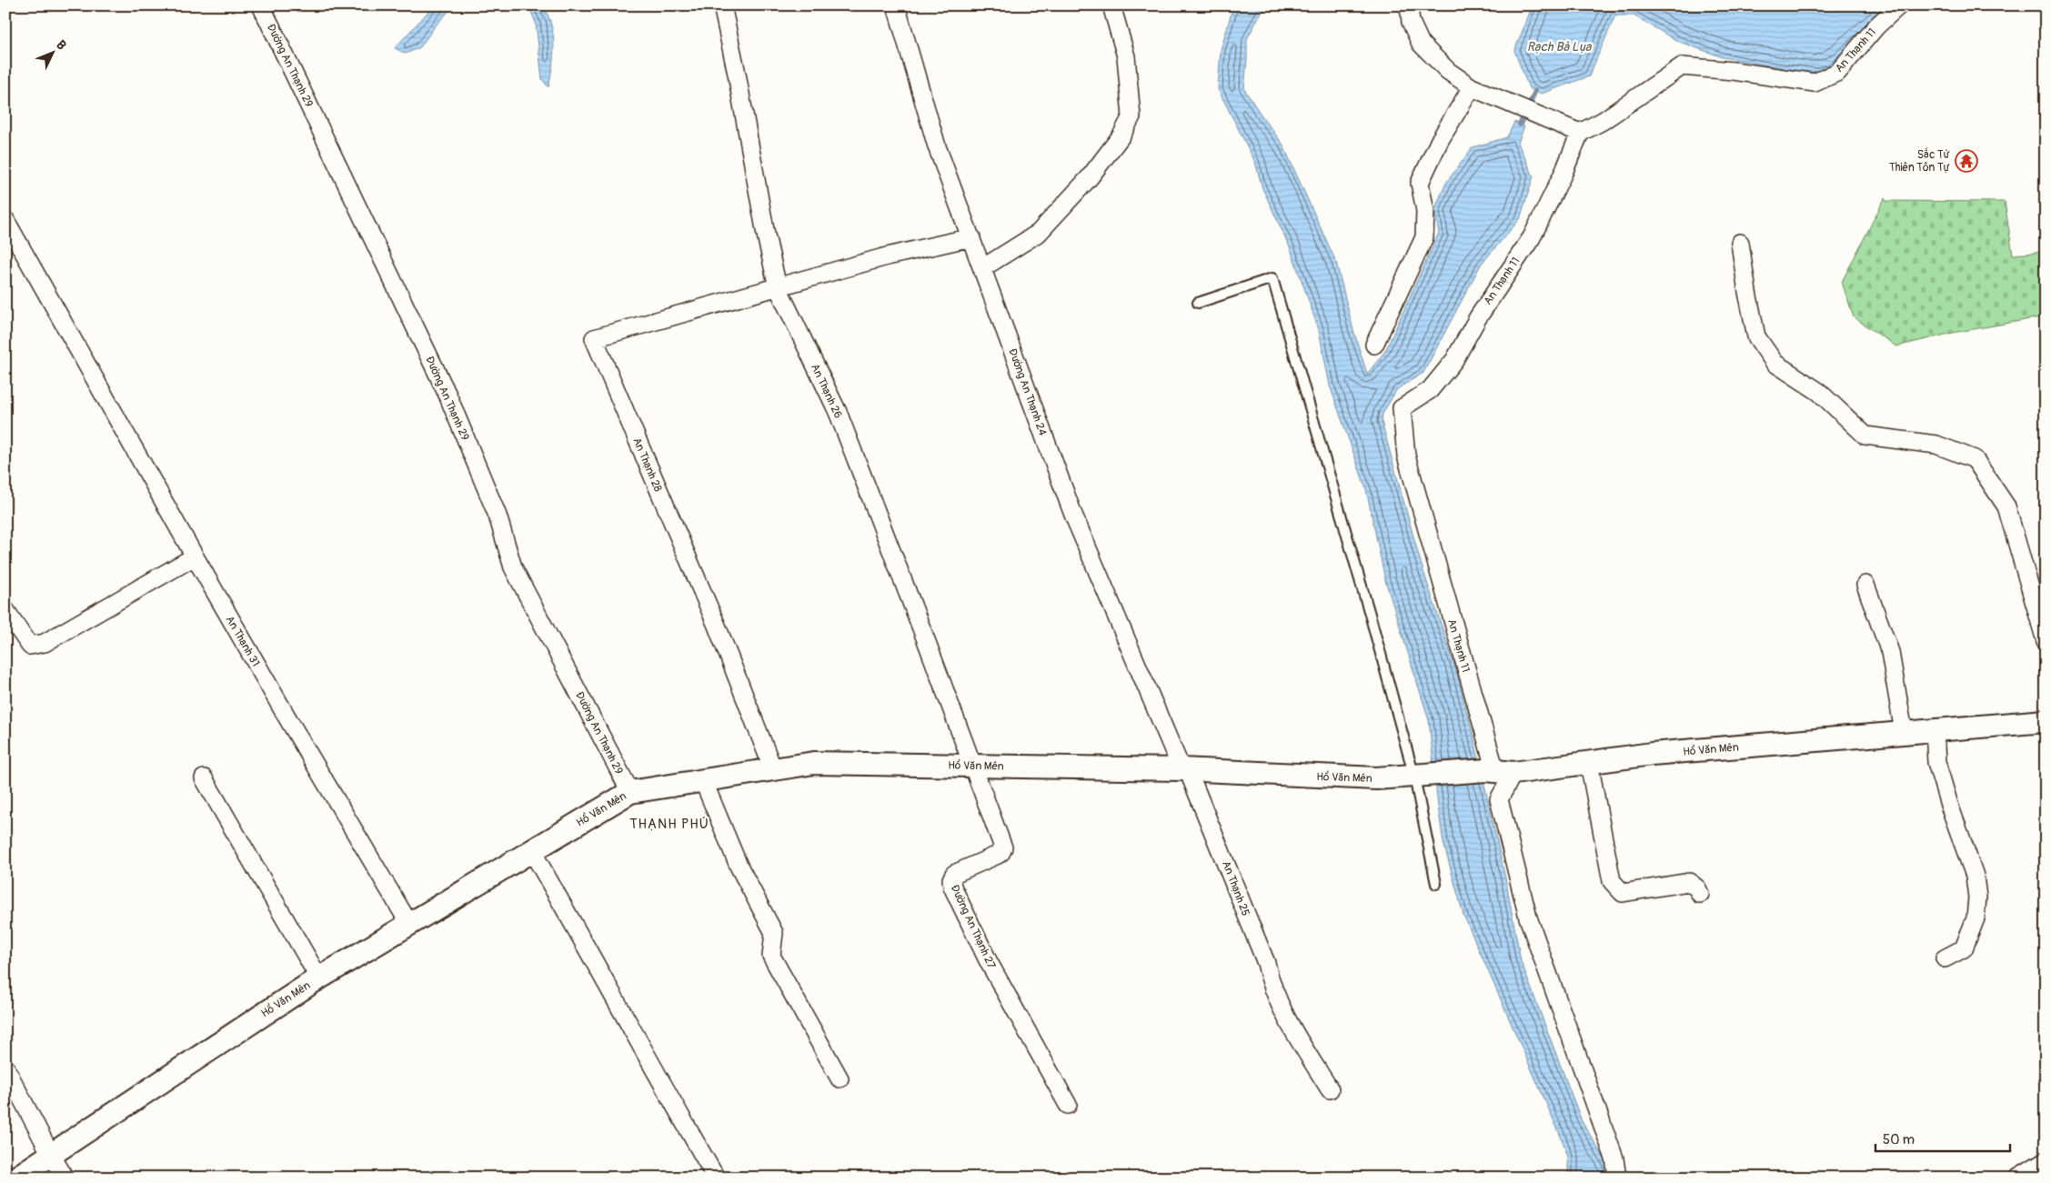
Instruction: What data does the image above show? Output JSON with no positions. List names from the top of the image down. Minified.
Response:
{"streets":{"street":["An Thạnh 11","Đường An Thạnh 29","An Thạnh 26","Đường An Thạnh 24","An Thạnh 28","An Thạnh 31","Hồ Văn Mên","An Thạnh 25","Đường An Thạnh 27"]},"crossings":[["An Thạnh 11","Hồ Văn Mên"],["Đường An Thạnh 29","Hồ Văn Mên"],["An Thạnh 26","An Thạnh 28"],["An Thạnh 26","Hồ Văn Mên"],["An Thạnh 26","Đường An Thạnh 27"],["Đường An Thạnh 24","Hồ Văn Mên"],["Đường An Thạnh 24","An Thạnh 25"],["An Thạnh 28","Hồ Văn Mên"],["An Thạnh 31","Hồ Văn Mên"],["Hồ Văn Mên","An Thạnh 25"],["Hồ Văn Mên","Đường An Thạnh 27"]],"districts":["THẠNH PHÚ"],"water":["Rạch Bà Lụa"],"places":{"temple":["Sắc Tứ Thiên Tôn Tự"]},"scale_bar":"50 m","north":"top right"}
